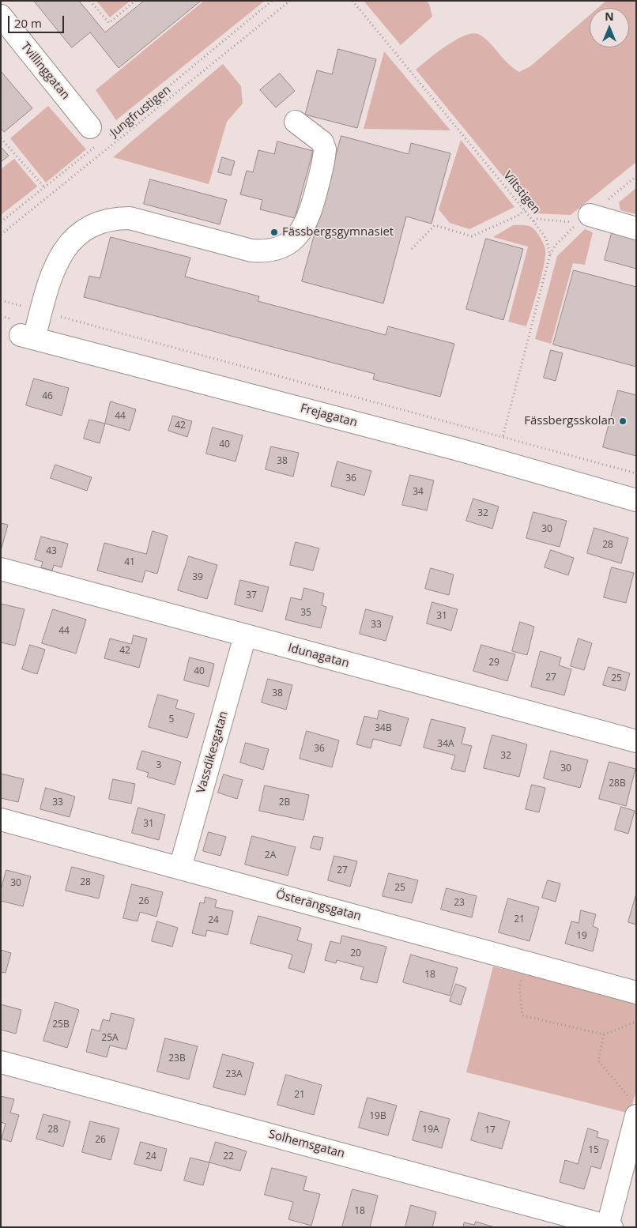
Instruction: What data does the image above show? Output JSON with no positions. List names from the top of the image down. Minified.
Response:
{"streets":{"street":["Tvillinggatan","Frejagatan","Idunagatan","Vassdikesgatan","Österängsgatan","Solhemsgatan"],"path":["Jungfrustigen","Viltstigen"]},"crossings":[["Idunagatan","Vassdikesgatan"],["Vassdikesgatan","Österängsgatan"]],"places":["Fässbergsgymnasiet","Fässbergsskolan"],"house_numbers":["46","44","42","40","38","36","34","32","30","28","43","41","39","37","35","31","33","44","42","29","40","27","25","38","5","34B","34A","36","32","3","30","28B","33","2B","31","2A","27","28","30","25","26","23","21","24","19","20","18","25B","25A","23B","23A","21","19B","28","19A","17","26","15","24","22","18"],"scale_bar":"20 m","north":"top"}
